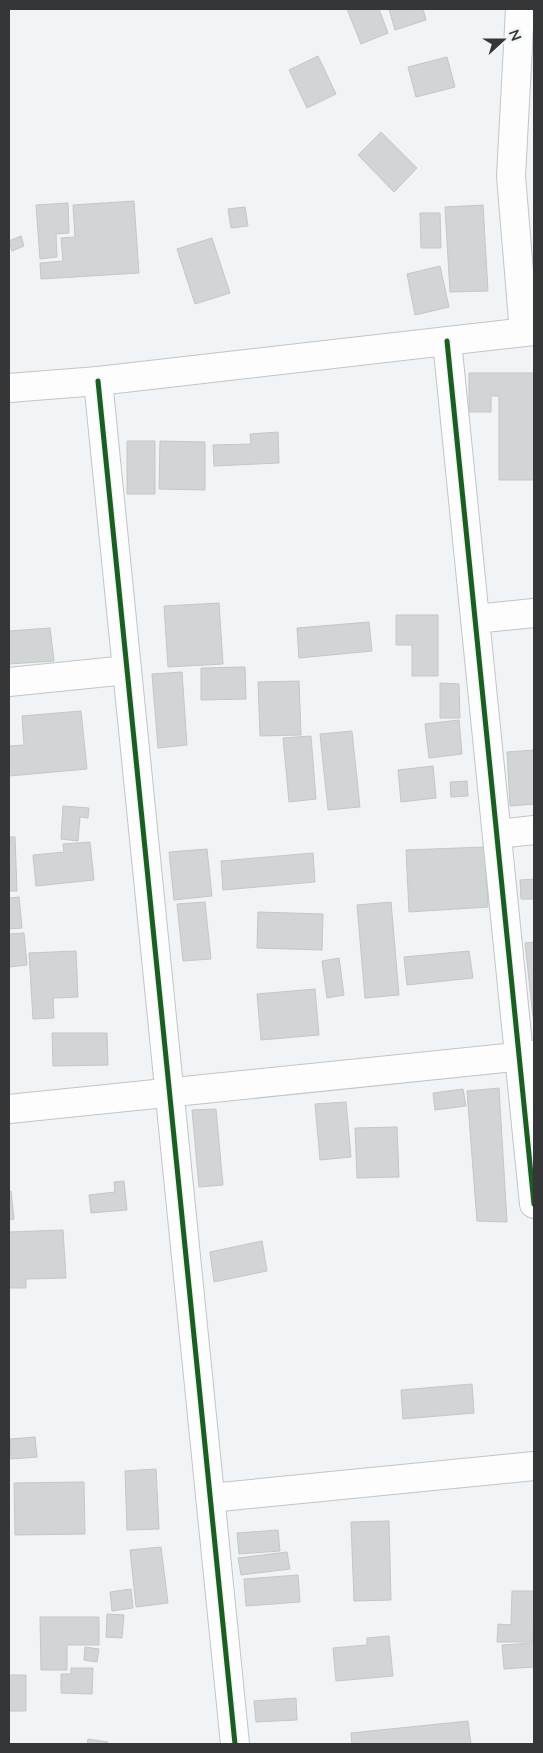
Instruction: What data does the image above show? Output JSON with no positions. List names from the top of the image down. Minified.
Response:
{"north":"right"}
